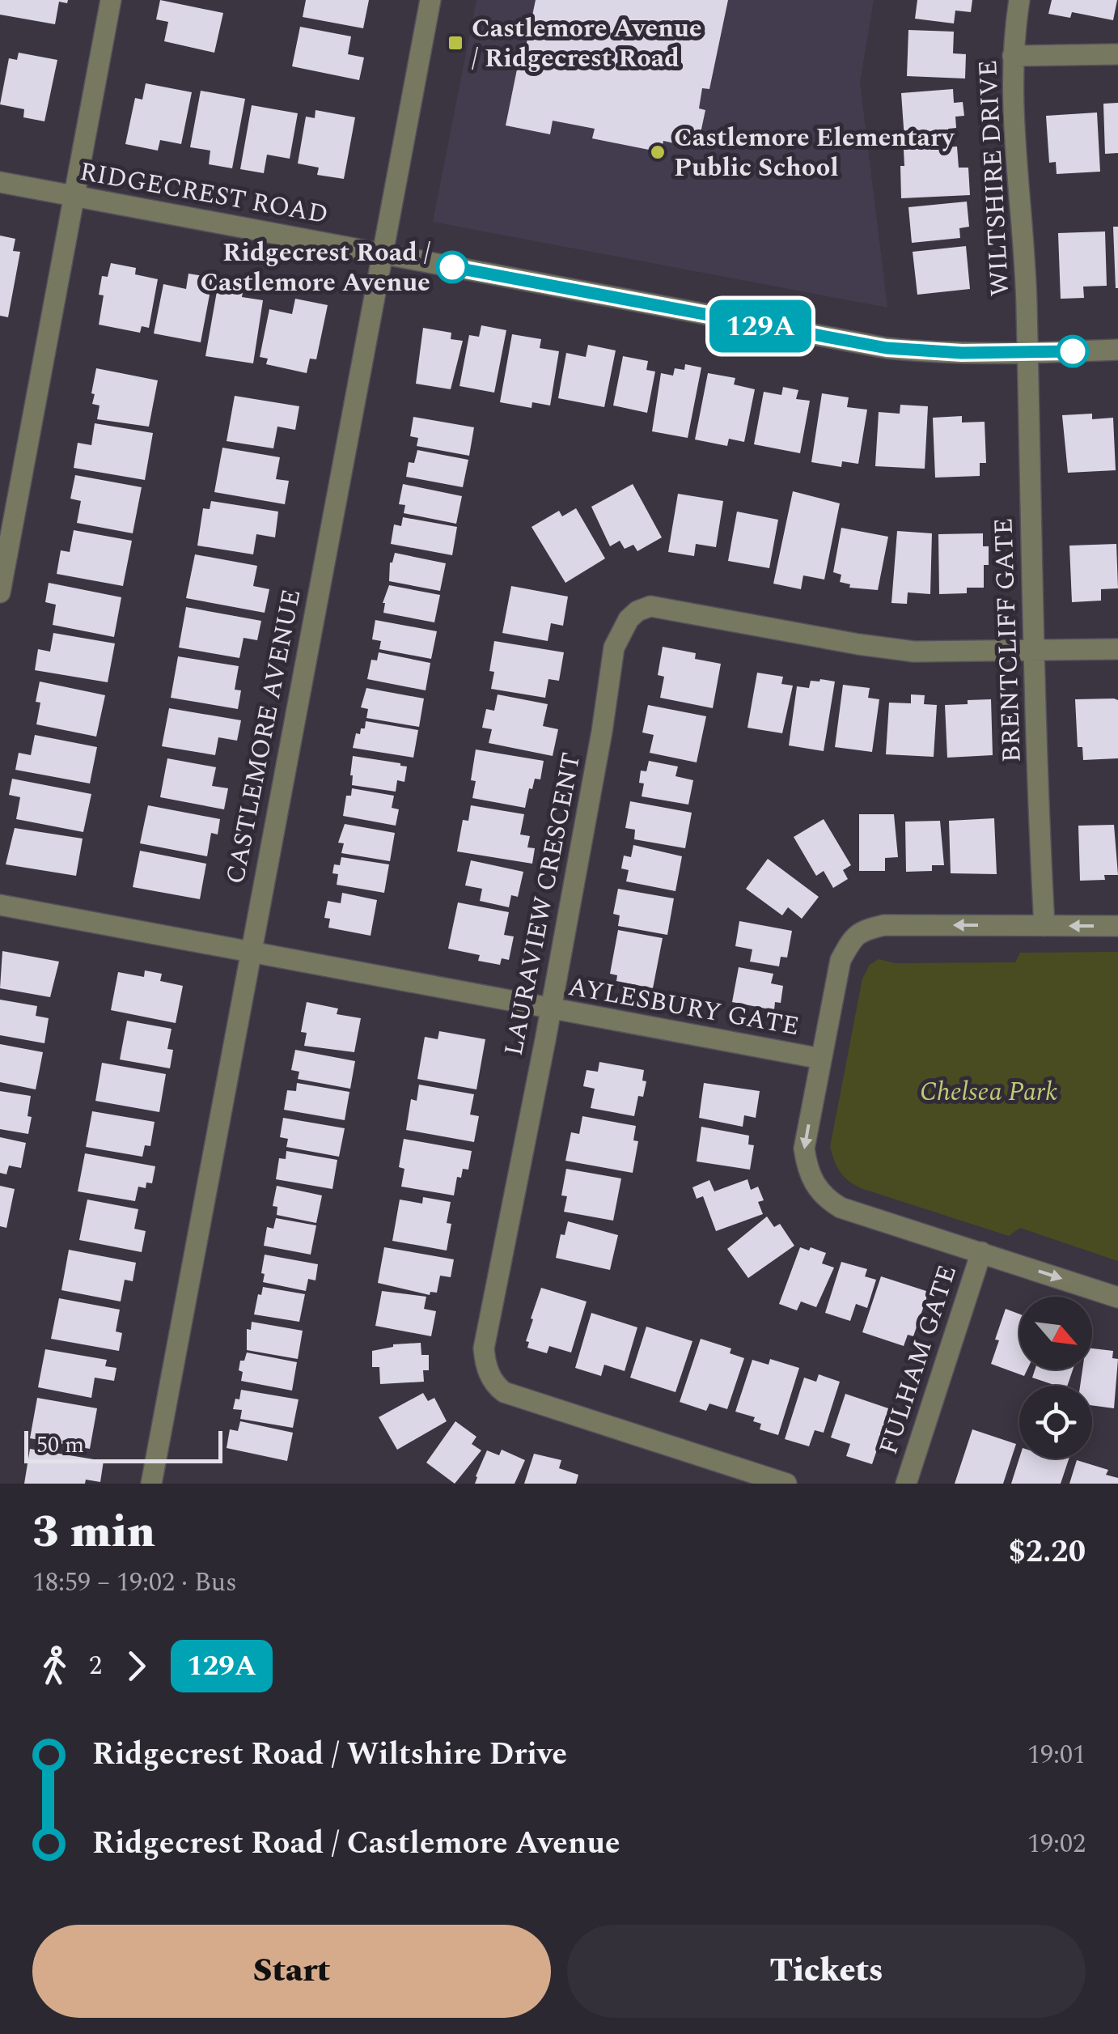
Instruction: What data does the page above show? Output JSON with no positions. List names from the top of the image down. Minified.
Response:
{"streets":{"street":["WILTSHIRE DRIVE","RIDGECREST ROAD","BRENTCLIFF GATE","CASTLEMORE AVENUE","LAURAVIEW CRESCENT","AYLESBURY GATE","FULHAM GATE"]},"crossings":[["WILTSHIRE DRIVE","RIDGECREST ROAD"],["WILTSHIRE DRIVE","BRENTCLIFF GATE"],["RIDGECREST ROAD","BRENTCLIFF GATE"],["RIDGECREST ROAD","CASTLEMORE AVENUE"],["BRENTCLIFF GATE","LAURAVIEW CRESCENT"],["CASTLEMORE AVENUE","AYLESBURY GATE"],["LAURAVIEW CRESCENT","AYLESBURY GATE"]],"parks":["Chelsea Park"],"places":{"transit":["Castlemore Avenue / Ridgecrest Road"],"other":["Castlemore Elementary Public School","Ridgecrest Road / Castlemore Avenue"]},"lines":["bus line 129A"],"scale_bar":"50 m","north":"bottom right","page":{"on_map":"129A","scale":"50 m","heading":["3 min","18:59 – 19:02 · Bus","$2.20"],"legs":["2","129A"],"list":[{"name":"Ridgecrest Road / Wiltshire Drive","value":"19:01"},{"name":"Ridgecrest Road / Castlemore Avenue","value":"19:02"}],"buttons":["Start","Tickets"]}}
